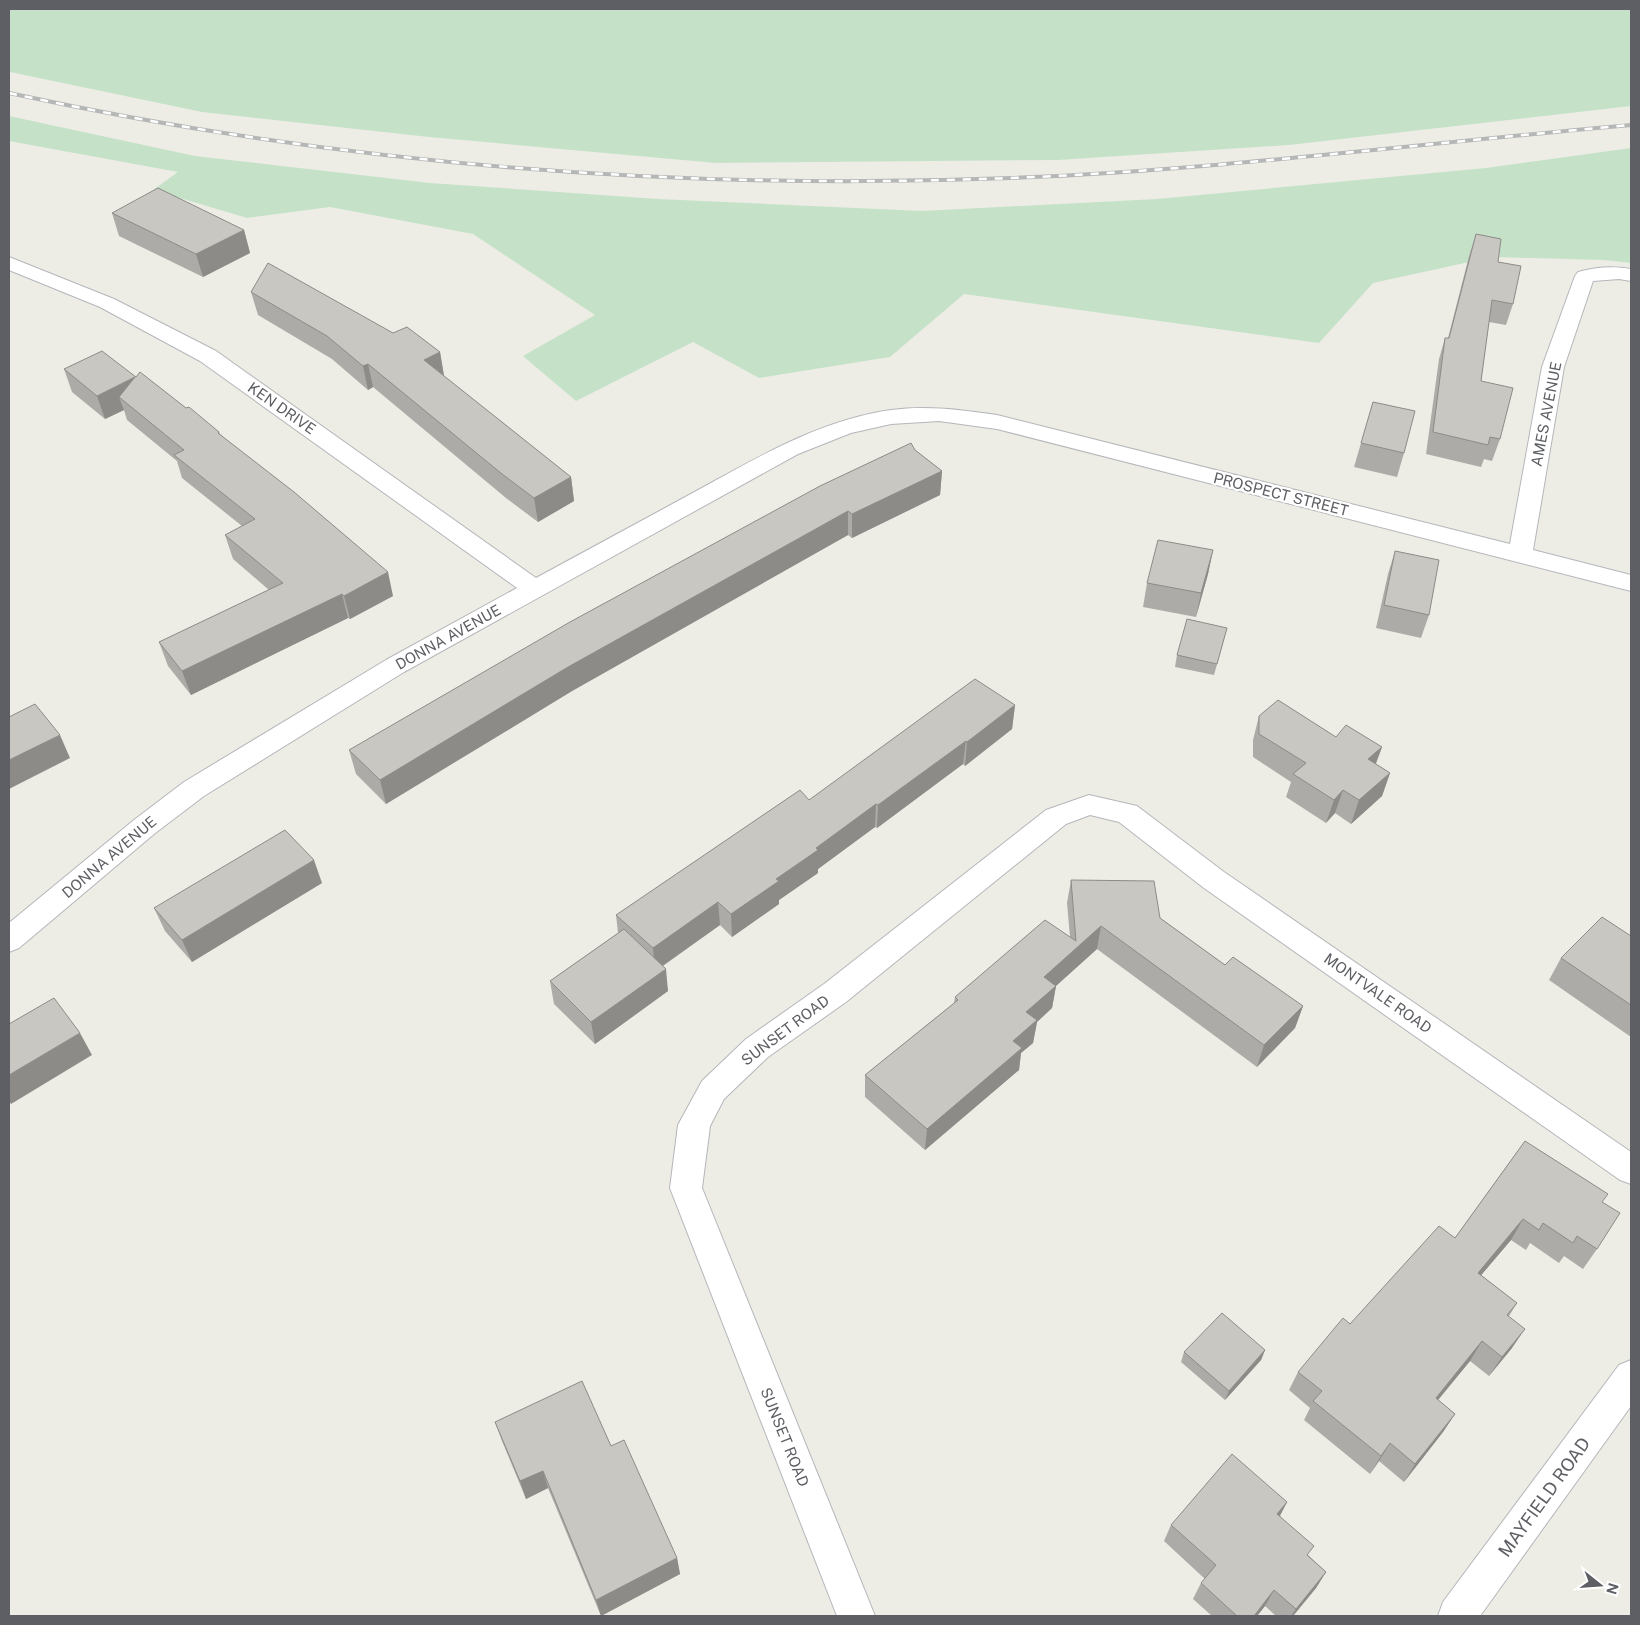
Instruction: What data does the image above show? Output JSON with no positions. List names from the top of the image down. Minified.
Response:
{"streets":{"street":["KEN DRIVE","AMES AVENUE","PROSPECT STREET","DONNA AVENUE","MONTVALE ROAD","SUNSET ROAD","MAYFIELD ROAD"]},"crossings":[["KEN DRIVE","DONNA AVENUE"],["AMES AVENUE","PROSPECT STREET"],["PROSPECT STREET","DONNA AVENUE"],["MONTVALE ROAD","SUNSET ROAD"]],"north":"right"}
